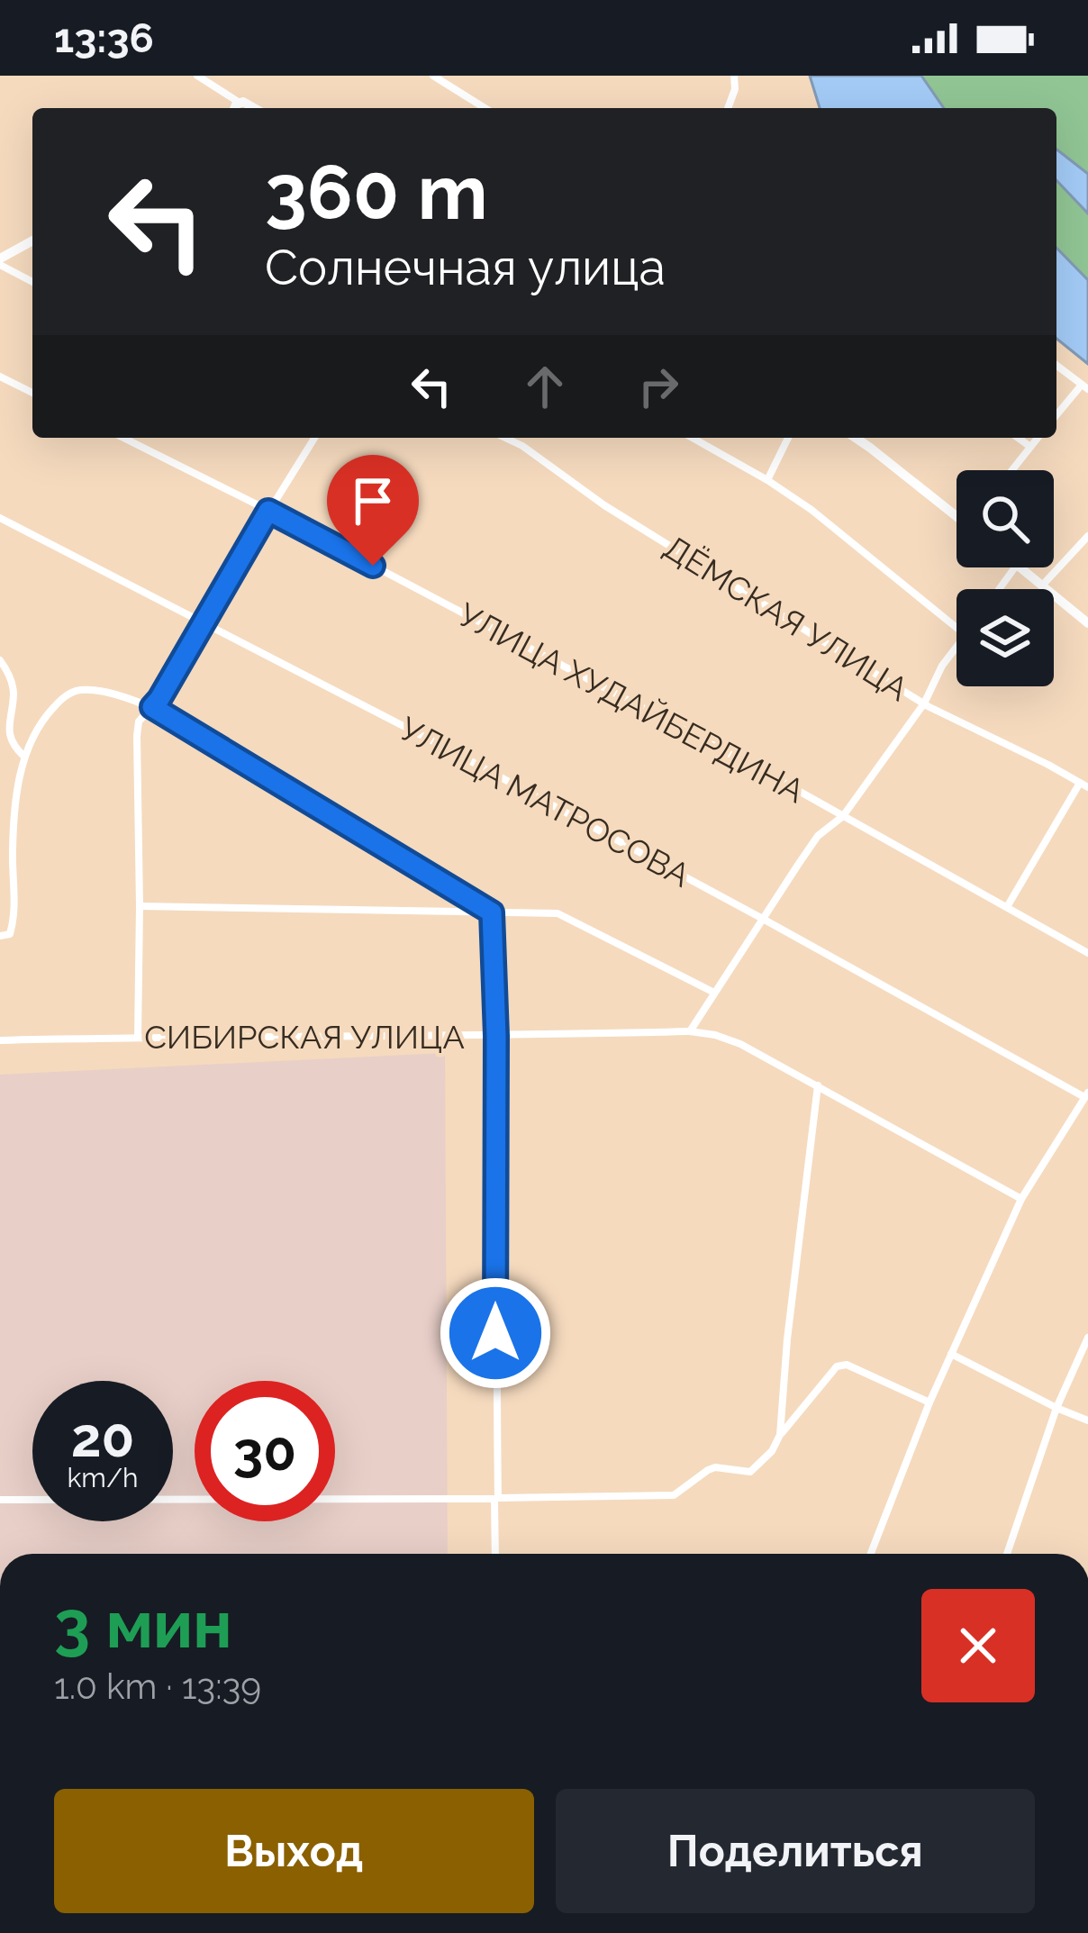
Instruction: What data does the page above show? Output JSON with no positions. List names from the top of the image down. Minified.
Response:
{"streets":{"street":["ДЁМСКАЯ УЛИЦА","УЛИЦА ХУДАЙБЕРДИНА","УЛИЦА МАТРОСОВА","СИБИРСКАЯ УЛИЦА"]},"page":{"status":"13:36","turn":["360 m","Солнечная улица"],"speed":"20 km/h","limit":"30","heading":["3 мин","1.0 km · 13:39"],"buttons":["Выход","Поделиться"]}}
